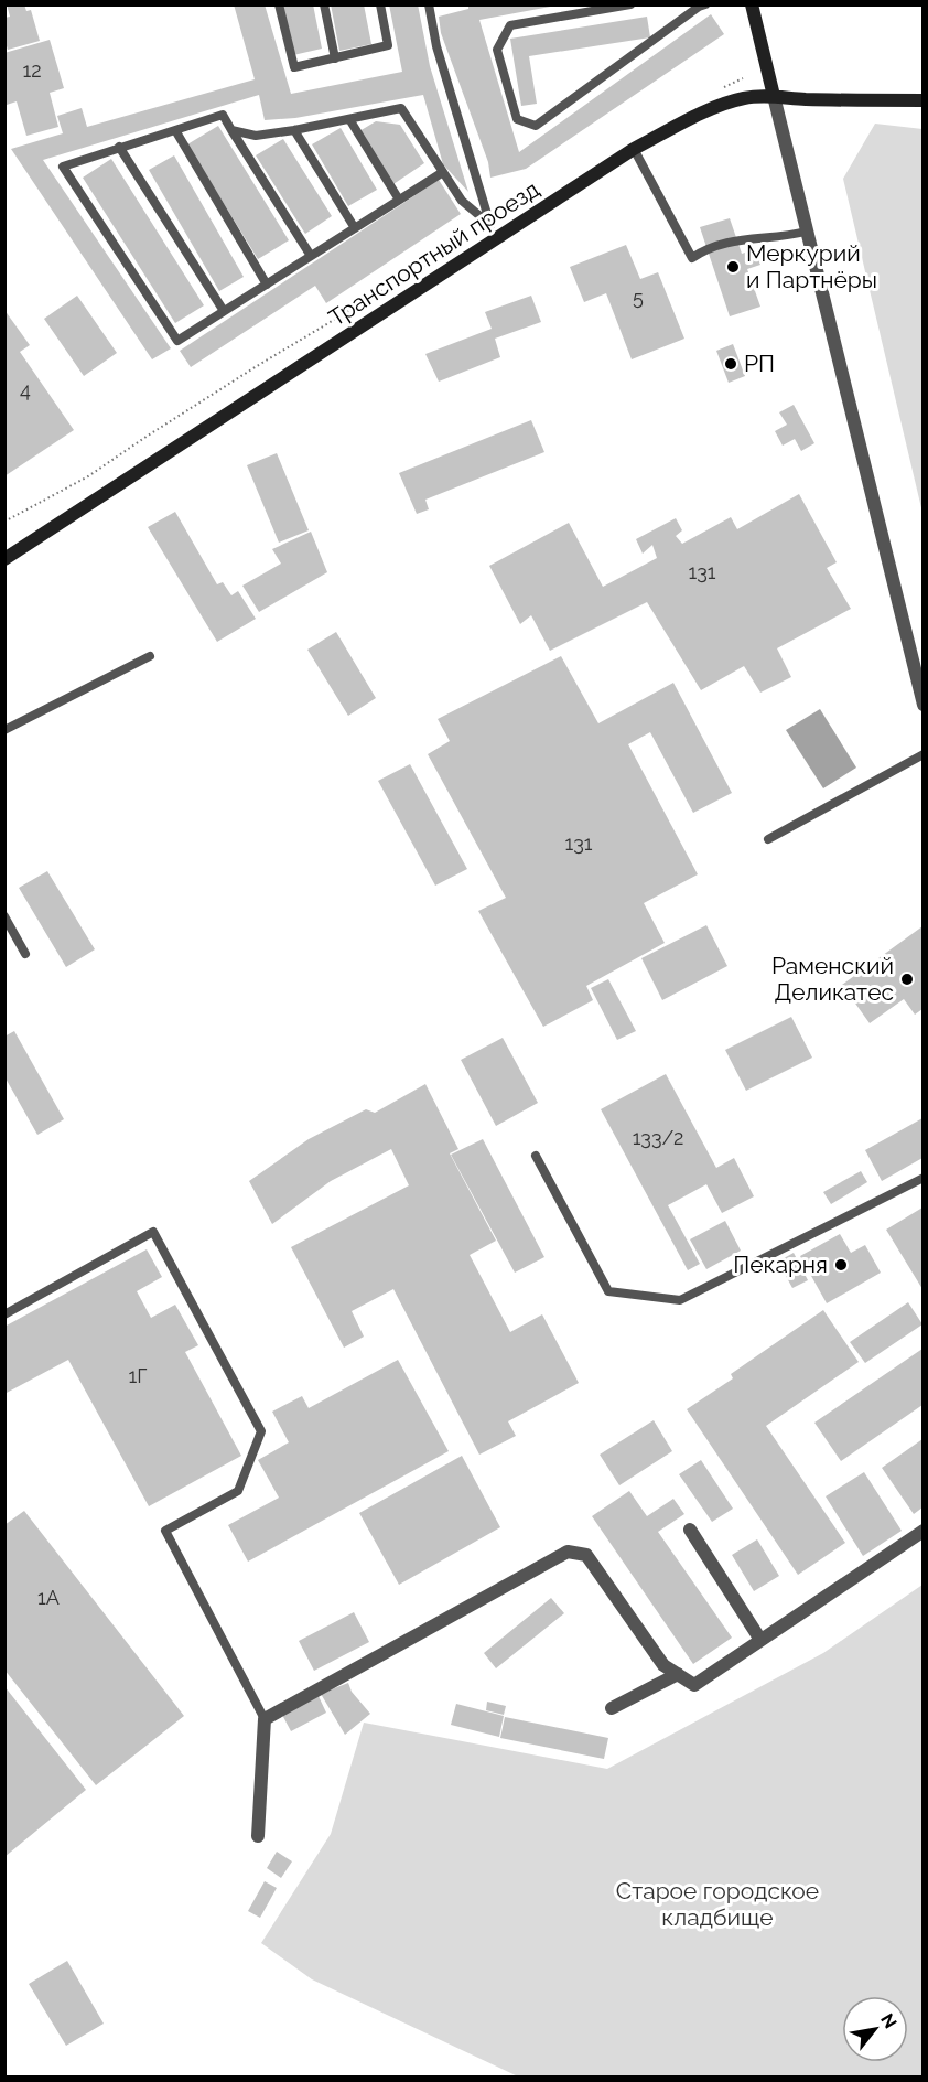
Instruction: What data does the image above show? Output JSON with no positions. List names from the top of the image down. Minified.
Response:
{"streets":{"main road":["Транспортный проезд"]},"parks":["Старое городское кладбище"],"places":["Меркурий и Партнёры","РП","Раменский Деликатес","Пекарня"],"house_numbers":["12","5","4","131","131","133/2","1Г","1А"],"north":"top right"}
